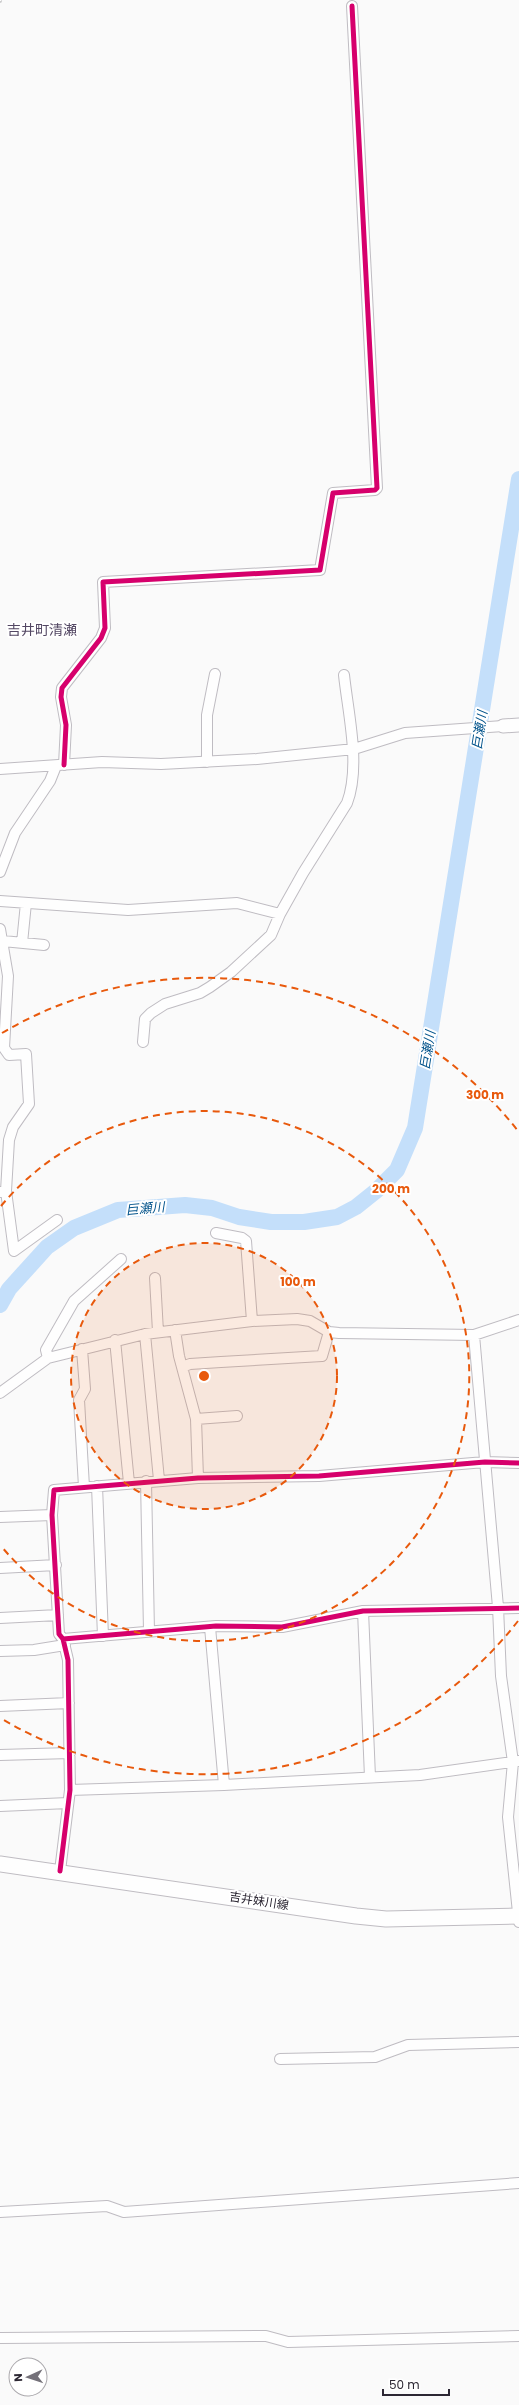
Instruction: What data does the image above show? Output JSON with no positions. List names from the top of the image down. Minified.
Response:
{"streets":{"main road":["吉井妹川線"]},"districts":["吉井町清瀬"],"water":["巨瀬川"],"scale_bar":"50 m","north":"left","rings":["300 m","200 m","100 m"]}
